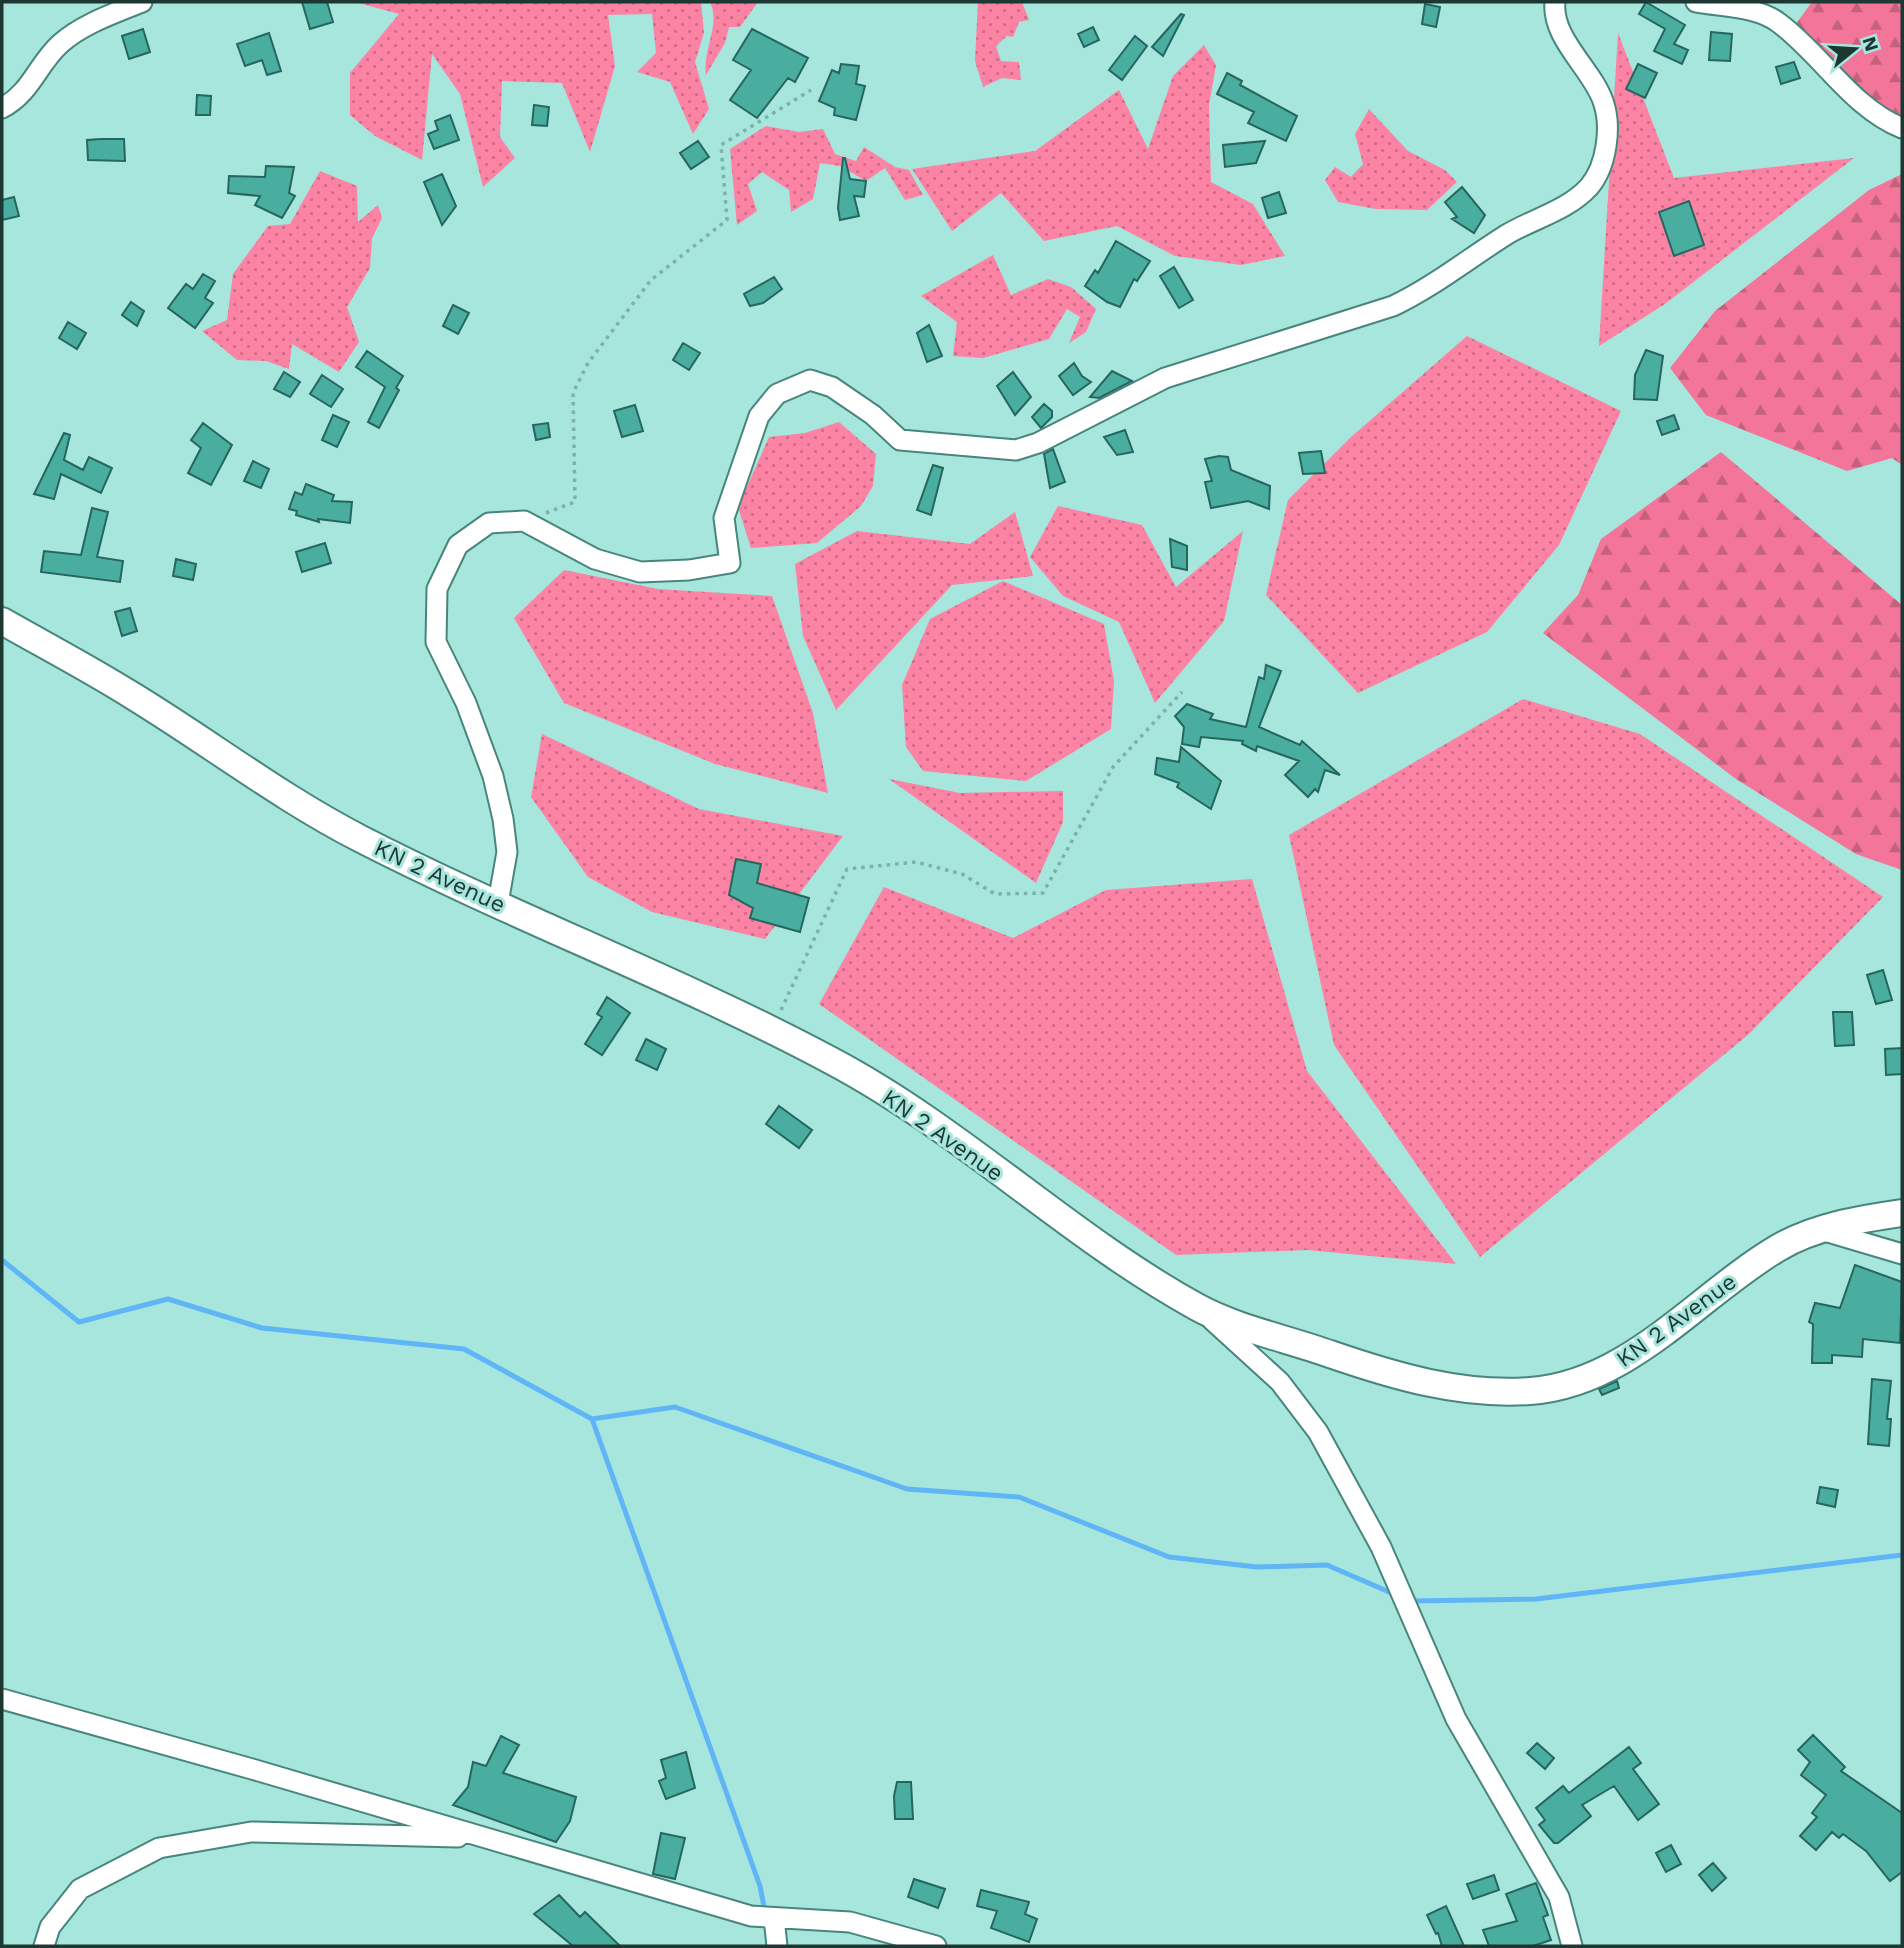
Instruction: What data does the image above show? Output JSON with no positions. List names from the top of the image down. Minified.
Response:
{"streets":{"main road":["KN 2 Avenue"]},"north":"right"}
